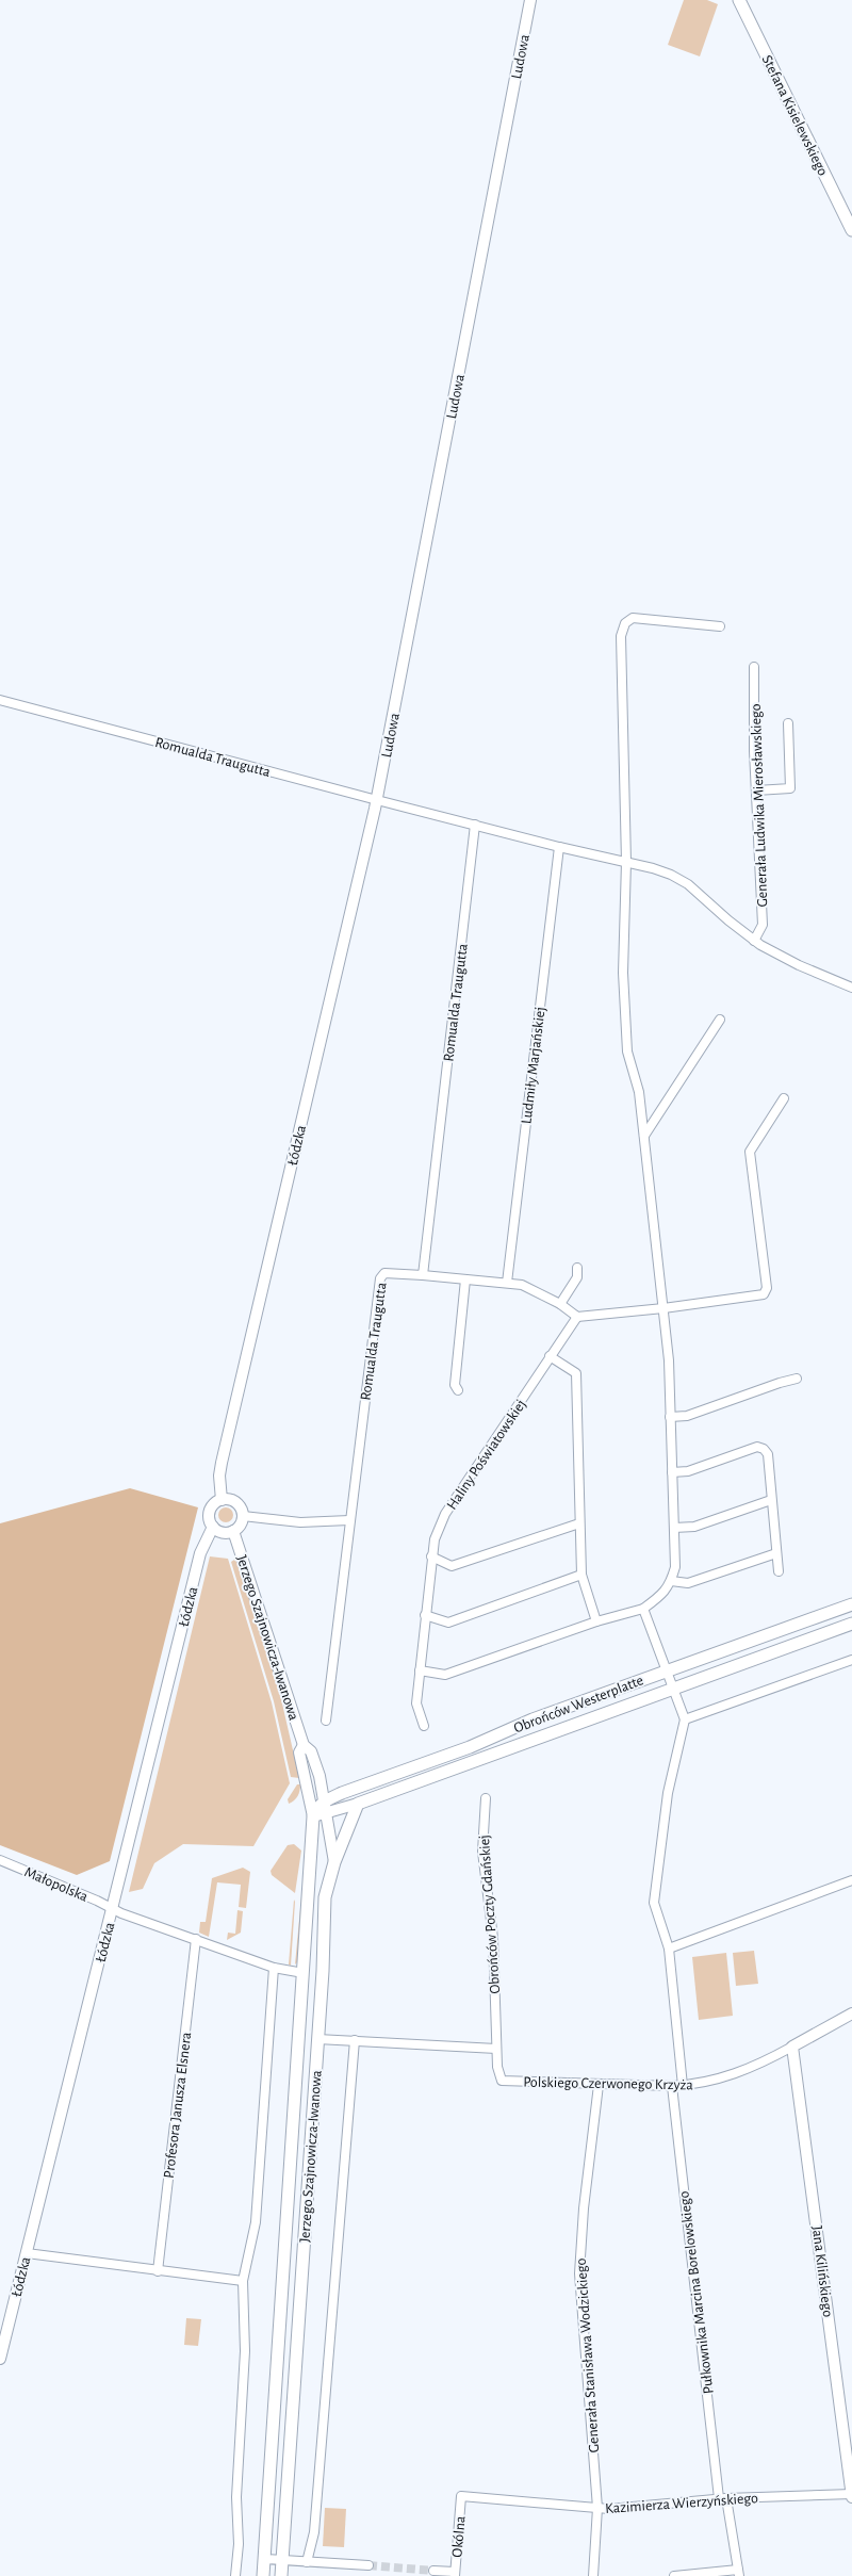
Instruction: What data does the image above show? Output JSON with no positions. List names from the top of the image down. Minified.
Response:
{"streets":{"main road":["Stefana Kisielewskiego","Jerzego Szajnowicza-Iwanowa","Obrońców Westerplatte"],"street":["Ludowa","Romualda Traugutta","Generała Ludwika Mierosławskiego","Ludmiły Marjańskiej","Łódzka","Haliny Poświatowskiej","Małopolska","Obrońców Poczty Gdańskiej","Polskiego Czerwonego Krzyża","Profesora Janusza Elsnera","Jana Kilińskiego","Pułkownika Marcina Borelowskiego","Generała Stanisława Wodzickiego","Kazimierza Wierzyńskiego","Okólna"]},"crossings":[["Ludowa","Romualda Traugutta"],["Ludowa","Łódzka"],["Romualda Traugutta","Generała Ludwika Mierosławskiego"],["Romualda Traugutta","Ludmiły Marjańskiej"],["Romualda Traugutta","Łódzka"],["Łódzka","Jerzego Szajnowicza-Iwanowa"],["Łódzka","Małopolska"],["Jerzego Szajnowicza-Iwanowa","Obrońców Westerplatte"],["Jerzego Szajnowicza-Iwanowa","Małopolska"],["Małopolska","Profesora Janusza Elsnera"],["Obrońców Poczty Gdańskiej","Polskiego Czerwonego Krzyża"],["Polskiego Czerwonego Krzyża","Jana Kilińskiego"],["Polskiego Czerwonego Krzyża","Pułkownika Marcina Borelowskiego"],["Polskiego Czerwonego Krzyża","Generała Stanisława Wodzickiego"],["Jana Kilińskiego","Kazimierza Wierzyńskiego"],["Pułkownika Marcina Borelowskiego","Kazimierza Wierzyńskiego"],["Generała Stanisława Wodzickiego","Kazimierza Wierzyńskiego"],["Kazimierza Wierzyńskiego","Okólna"]]}
